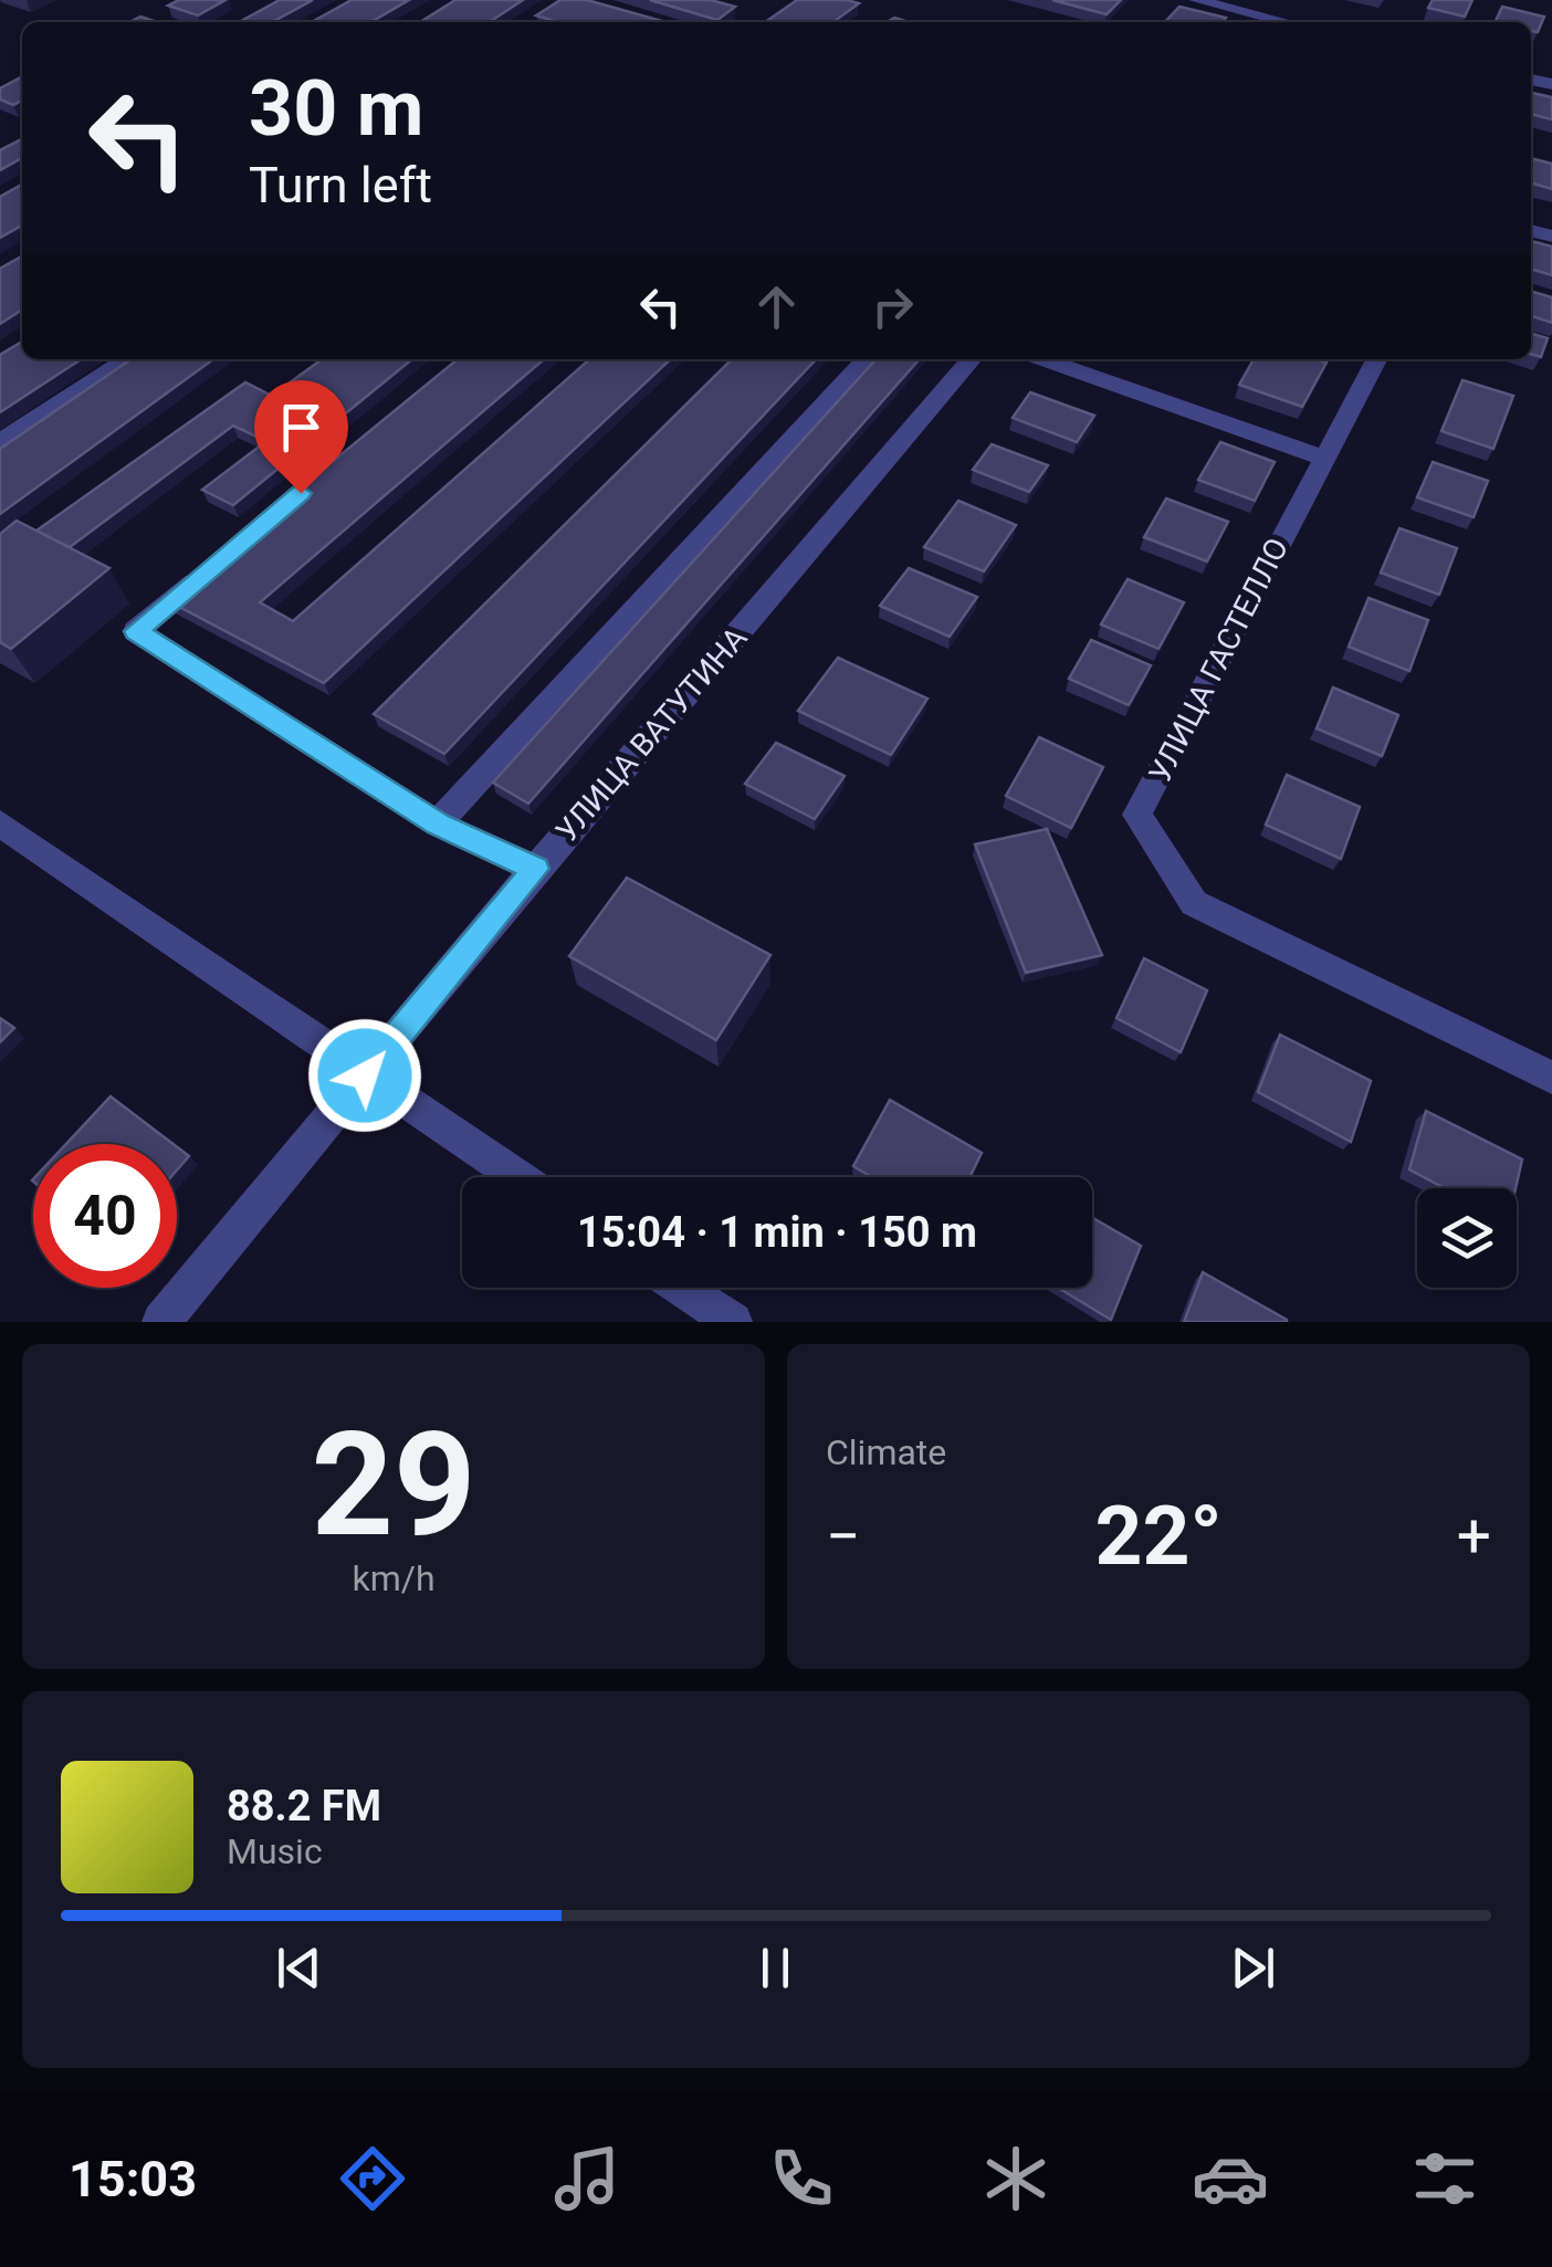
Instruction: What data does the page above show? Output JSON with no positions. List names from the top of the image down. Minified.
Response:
{"streets":{"street":["УЛИЦА ГАСТЕЛЛО","УЛИЦА ВАТУТИНА"]},"page":{"turn":["30 m","Turn left"],"limit":"40","trip":"15:04 · 1 min · 150 m","tile":[["29","km/h"],"Climate"],"heat":["−","22°","+"],"song":["88.2 FM","Music"],"tabs":"15:03"}}
